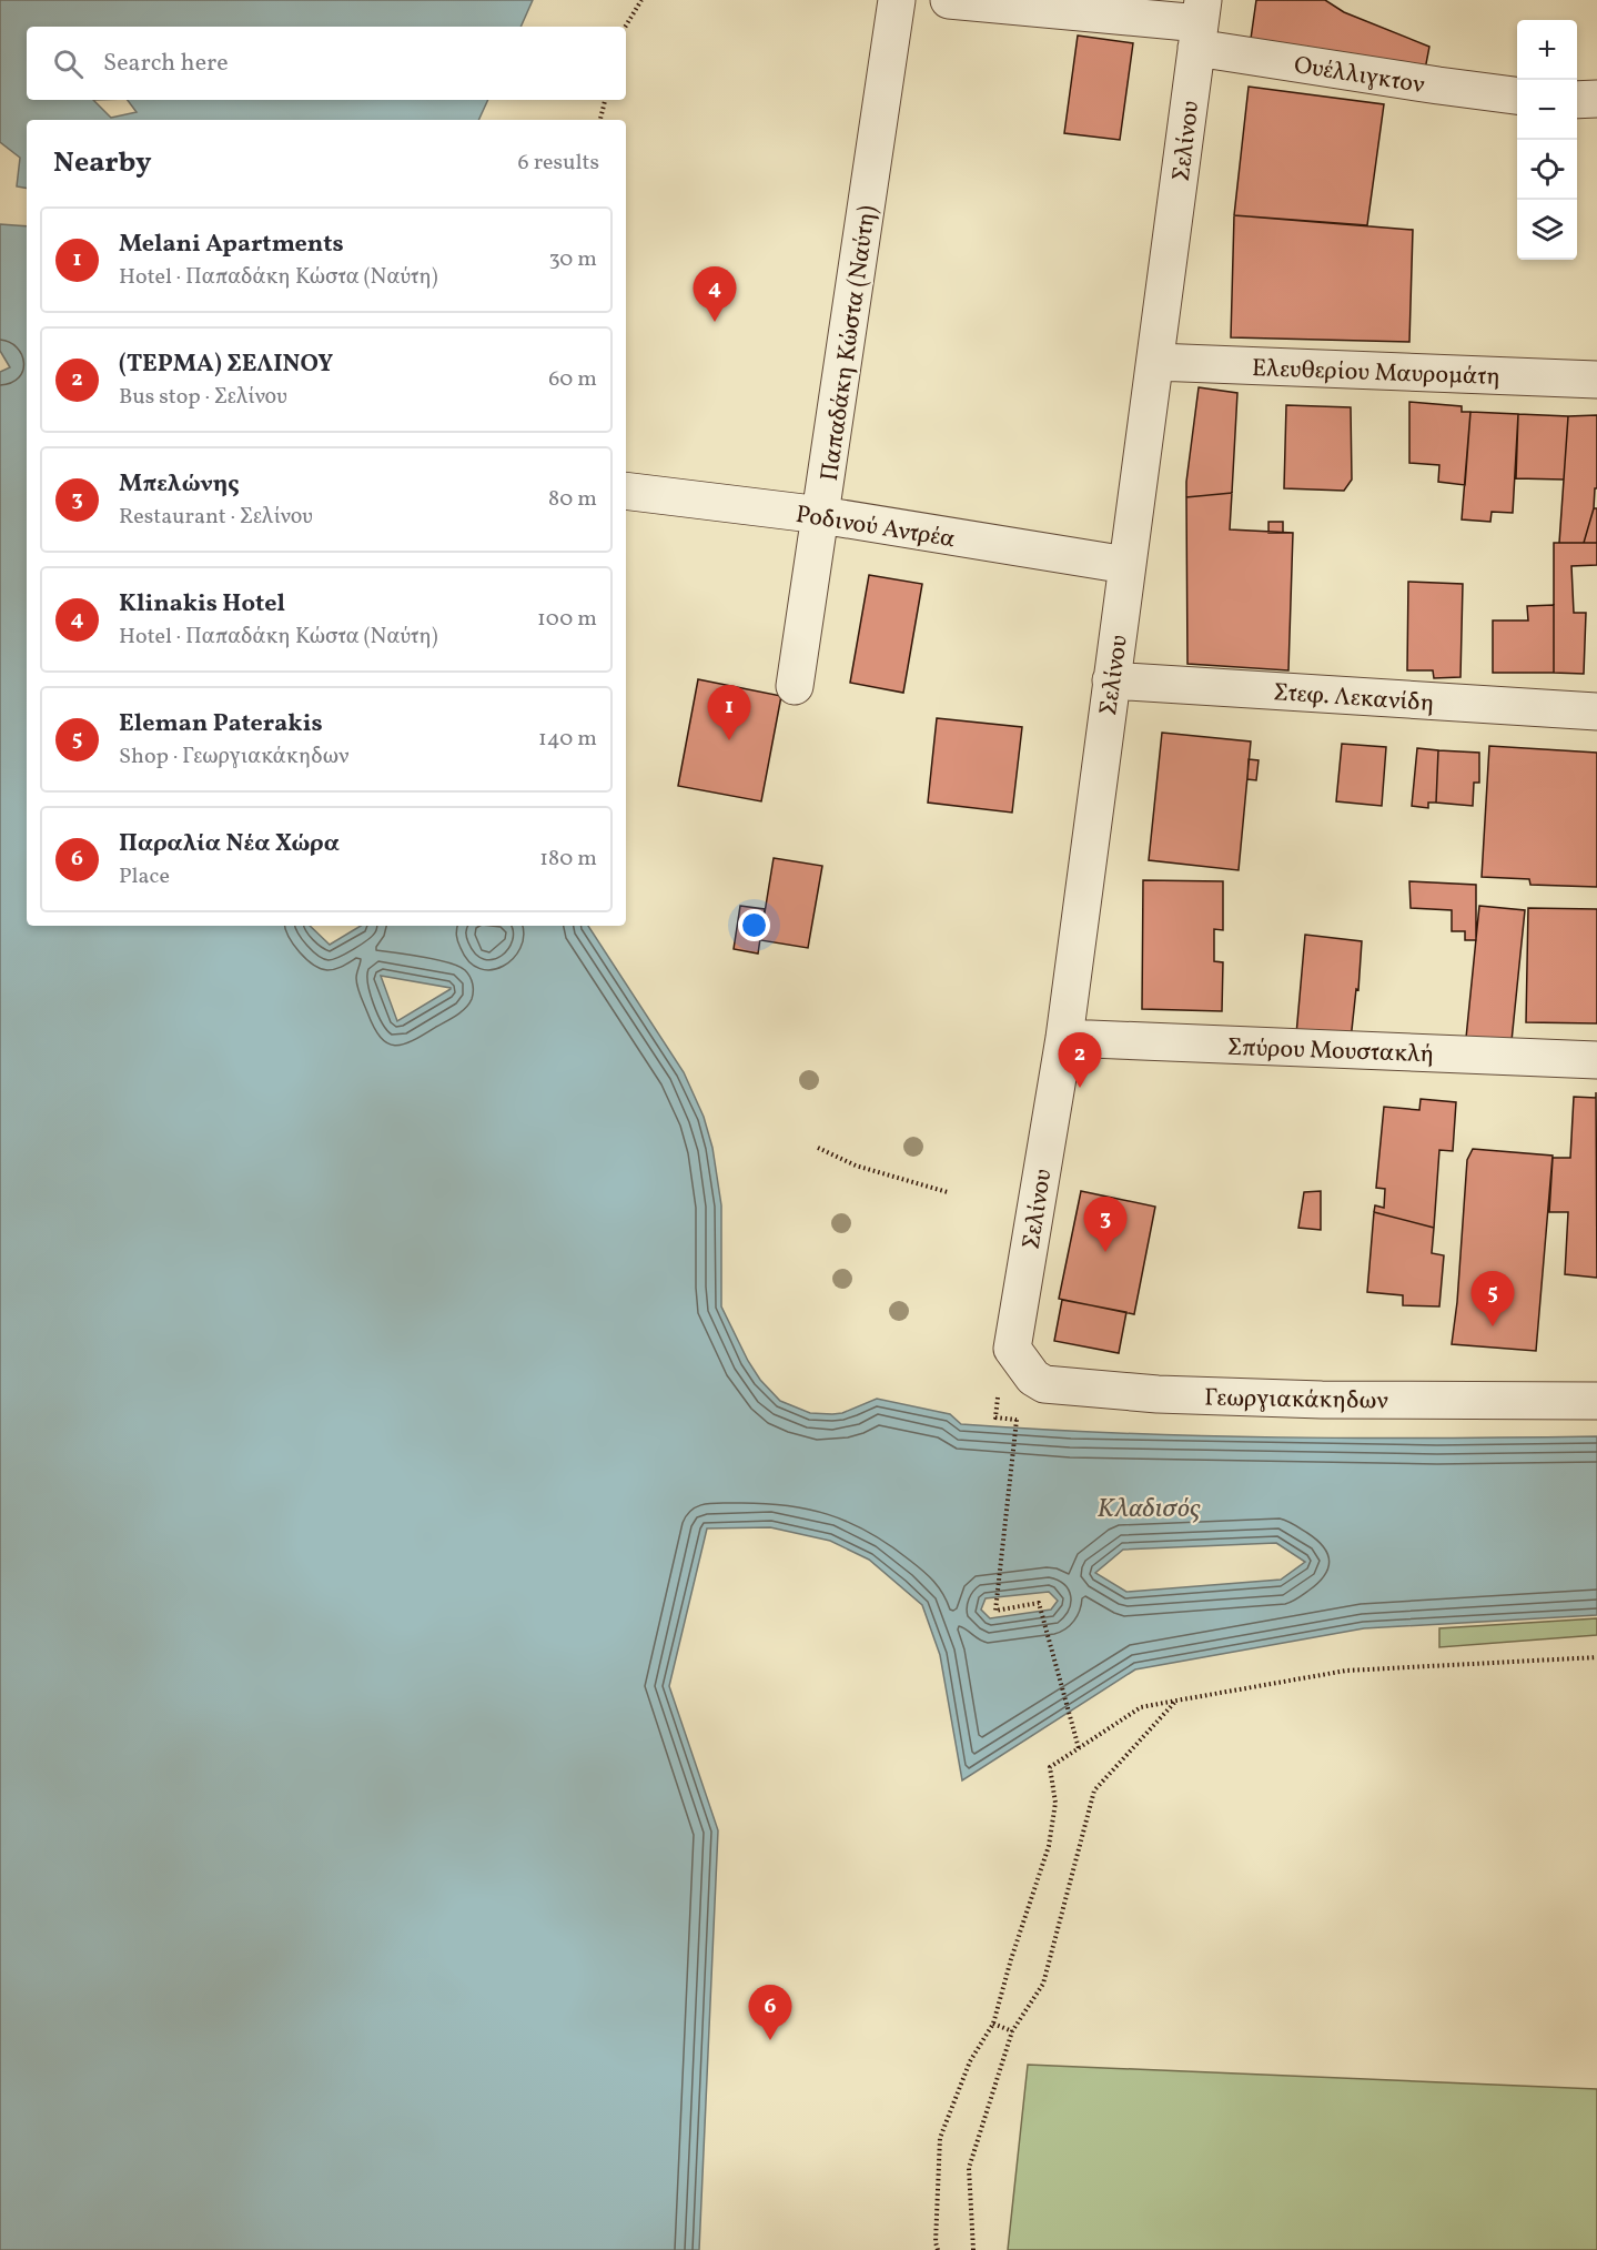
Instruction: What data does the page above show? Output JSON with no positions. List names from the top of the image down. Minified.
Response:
{"streets":{"street":["Ουέλλιγκτον","Σελίνου","Παπαδάκη Κώστα (Ναύτη)","Ελευθερίου Μαυρομάτη","Ροδινού Αντρέα","Στεφ. Λεκανίδη","Σπύρου Μουστακλή","Γεωργιακάκηδων"]},"crossings":[["Ουέλλιγκτον","Σελίνου"],["Σελίνου","Ελευθερίου Μαυρομάτη"],["Σελίνου","Ροδινού Αντρέα"],["Σελίνου","Στεφ. Λεκανίδη"],["Σελίνου","Σπύρου Μουστακλή"],["Σελίνου","Γεωργιακάκηδων"],["Παπαδάκη Κώστα (Ναύτη)","Ροδινού Αντρέα"]],"water":["Κλαδισός"],"page":{"map_buttons":["+","−"],"search":"Search here","heading":["Nearby","6 results"],"list":[{"mark":"1","name":"Melani Apartments","note":"Hotel · Παπαδάκη Κώστα (Ναύτη)","value":"30 m"},{"mark":"2","name":"(ΤΕΡΜΑ) ΣΕΛΙΝΟΥ","note":"Bus stop · Σελίνου","value":"60 m"},{"mark":"3","name":"Μπελώνης","note":"Restaurant · Σελίνου","value":"80 m"},{"mark":"4","name":"Klinakis Hotel","note":"Hotel · Παπαδάκη Κώστα (Ναύτη)","value":"100 m"},{"mark":"5","name":"Eleman Paterakis","note":"Shop · Γεωργιακάκηδων","value":"140 m"},{"mark":"6","name":"Παραλία Νέα Χώρα","note":"Place","value":"180 m"}],"pins":["4","1","2","3","5","6"]}}
